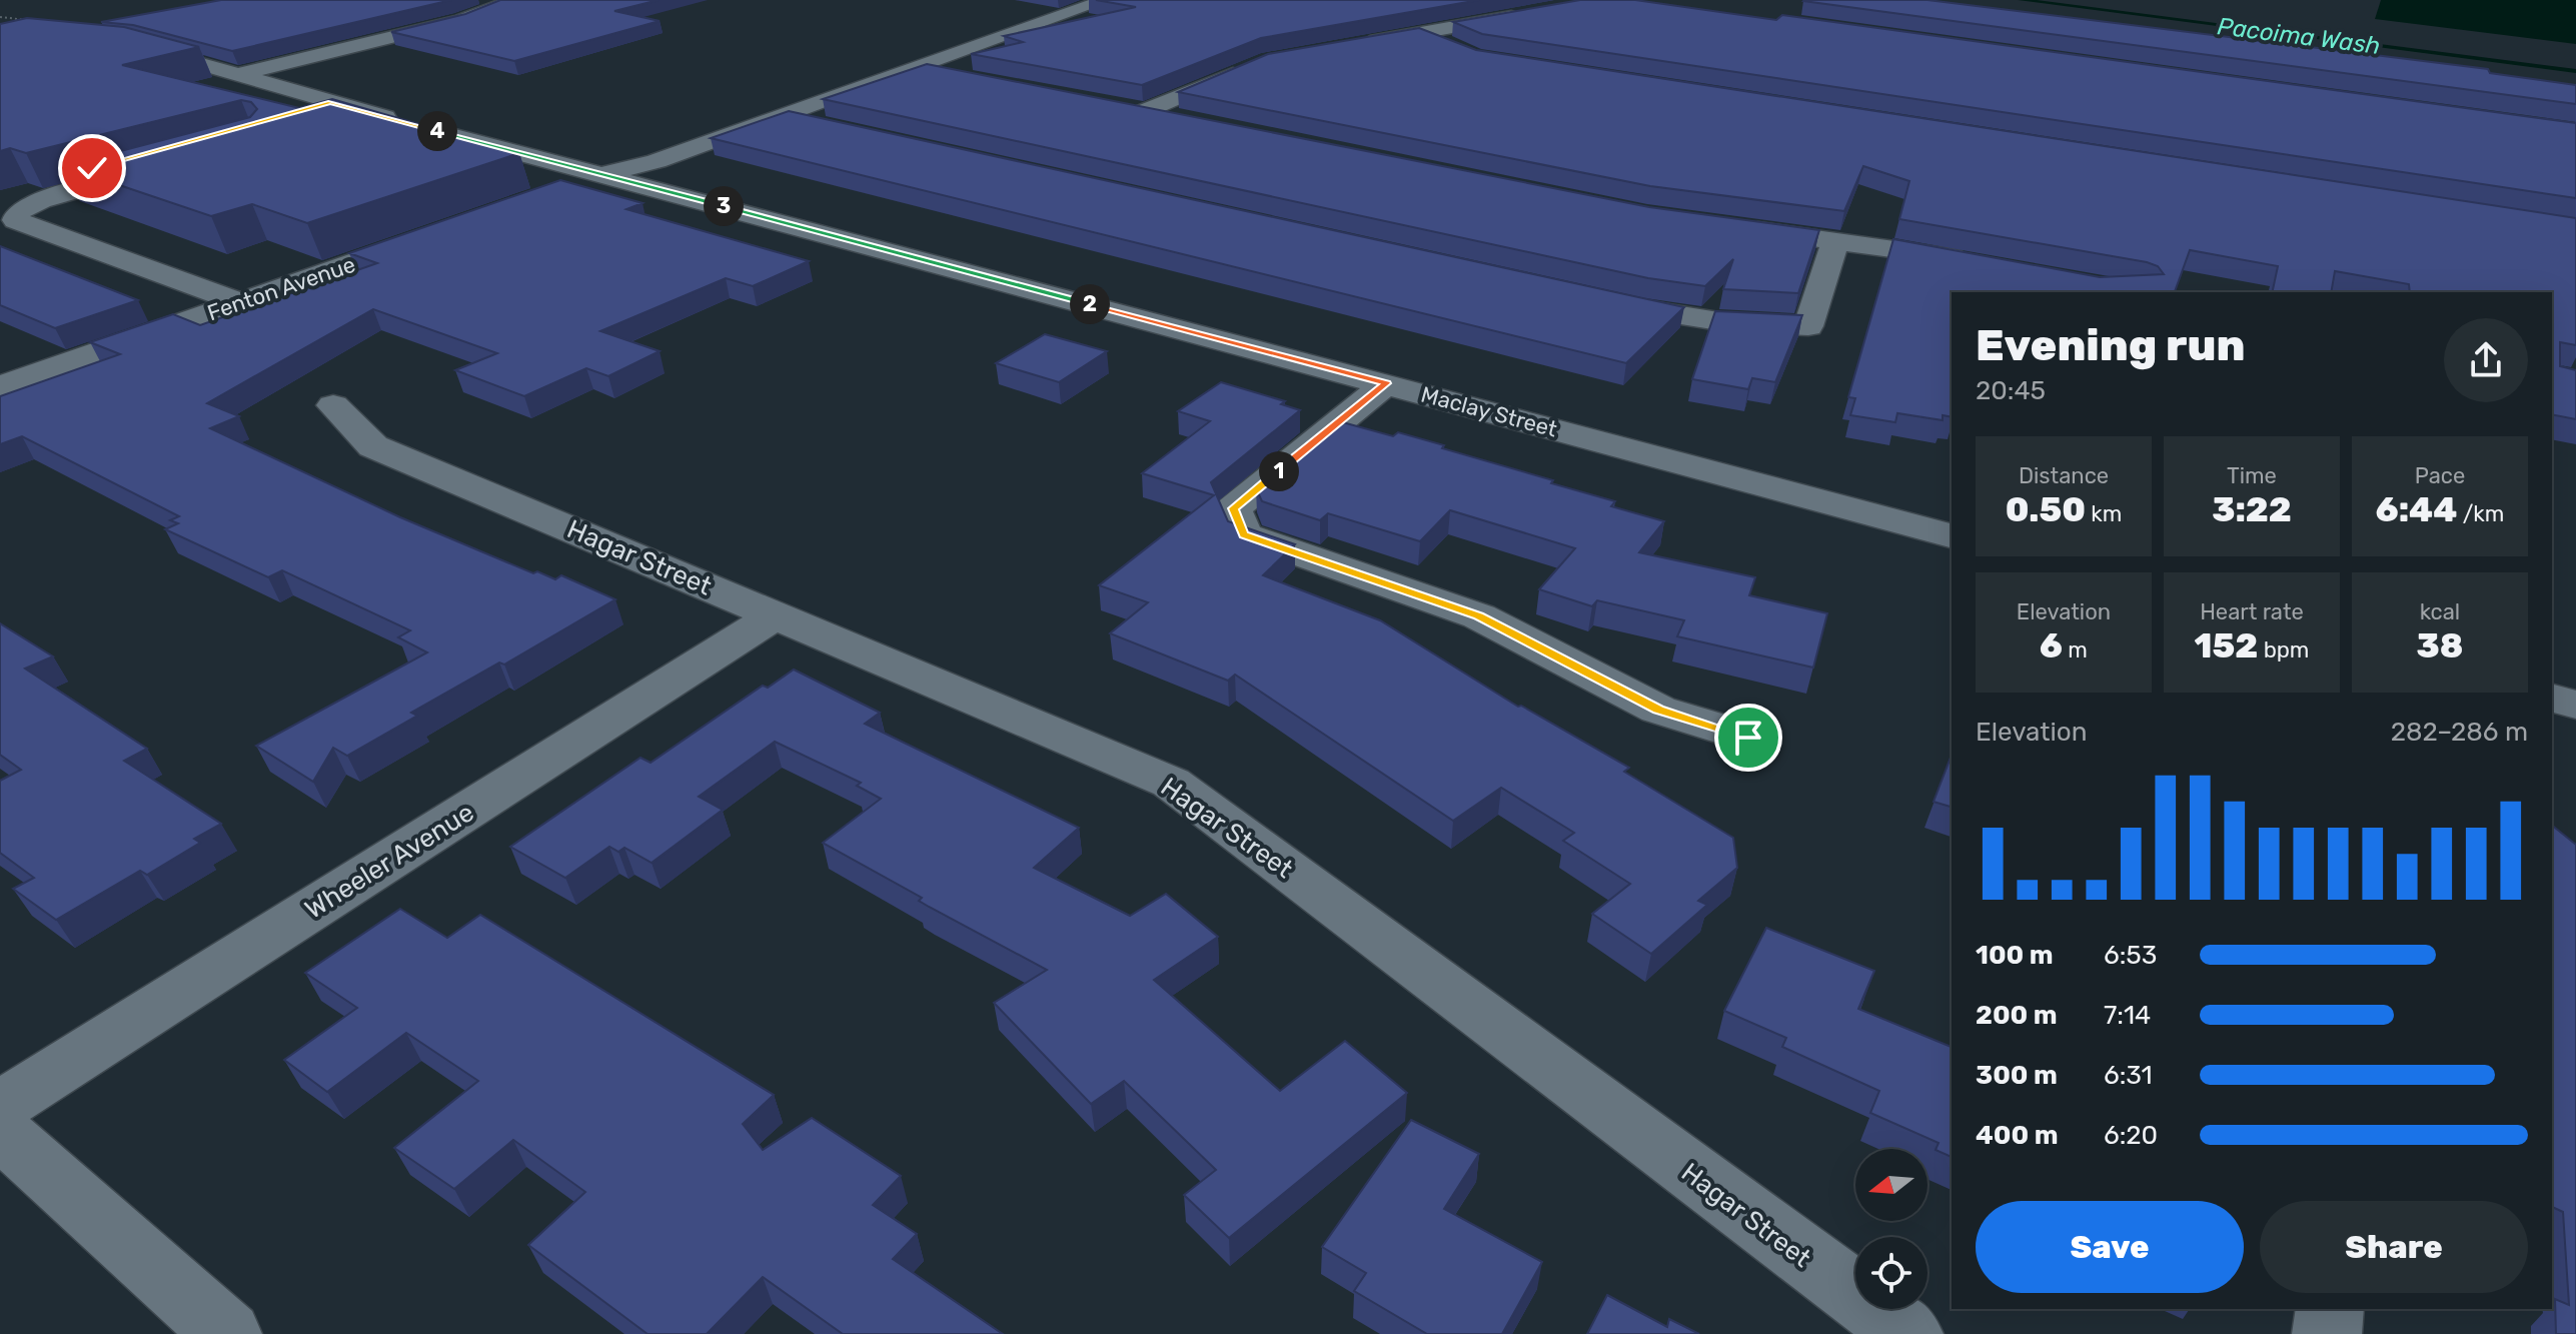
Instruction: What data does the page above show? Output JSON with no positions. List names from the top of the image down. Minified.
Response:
{"streets":{"street":["Fenton Avenue","Maclay Street","Hagar Street","Wheeler Avenue"]},"crossings":[["Hagar Street","Wheeler Avenue"]],"water":["Pacoima Wash"],"north":"left","page":{"pins":["4","3","2","1"],"heading":["Evening run","20:45"],"stats":[["Distance","0.50 km"],["Time","3:22"],["Pace","6:44 /km"],["Elevation","6 m"],["Heart rate","152 bpm"],["kcal","38"]],"chart":["Elevation","282–286 m"],"list":[{"name":"100 m","note":"6:53"},{"name":"200 m","note":"7:14"},{"name":"300 m","note":"6:31"},{"name":"400 m","note":"6:20"}],"buttons":["Save","Share"]}}
